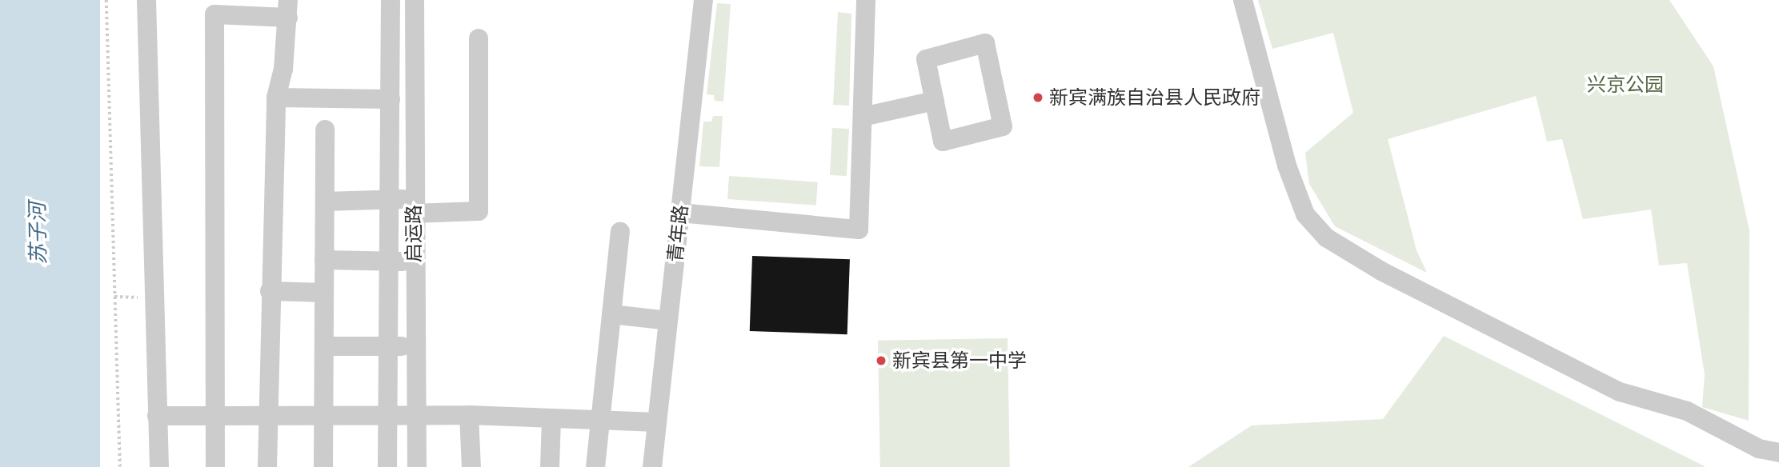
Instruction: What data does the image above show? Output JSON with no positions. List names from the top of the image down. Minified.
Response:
{"streets":{"street":["启运路","青年路"]},"water":["苏子河"],"parks":["兴京公园"],"places":["新宾满族自治县人民政府","新宾县第一中学"]}
